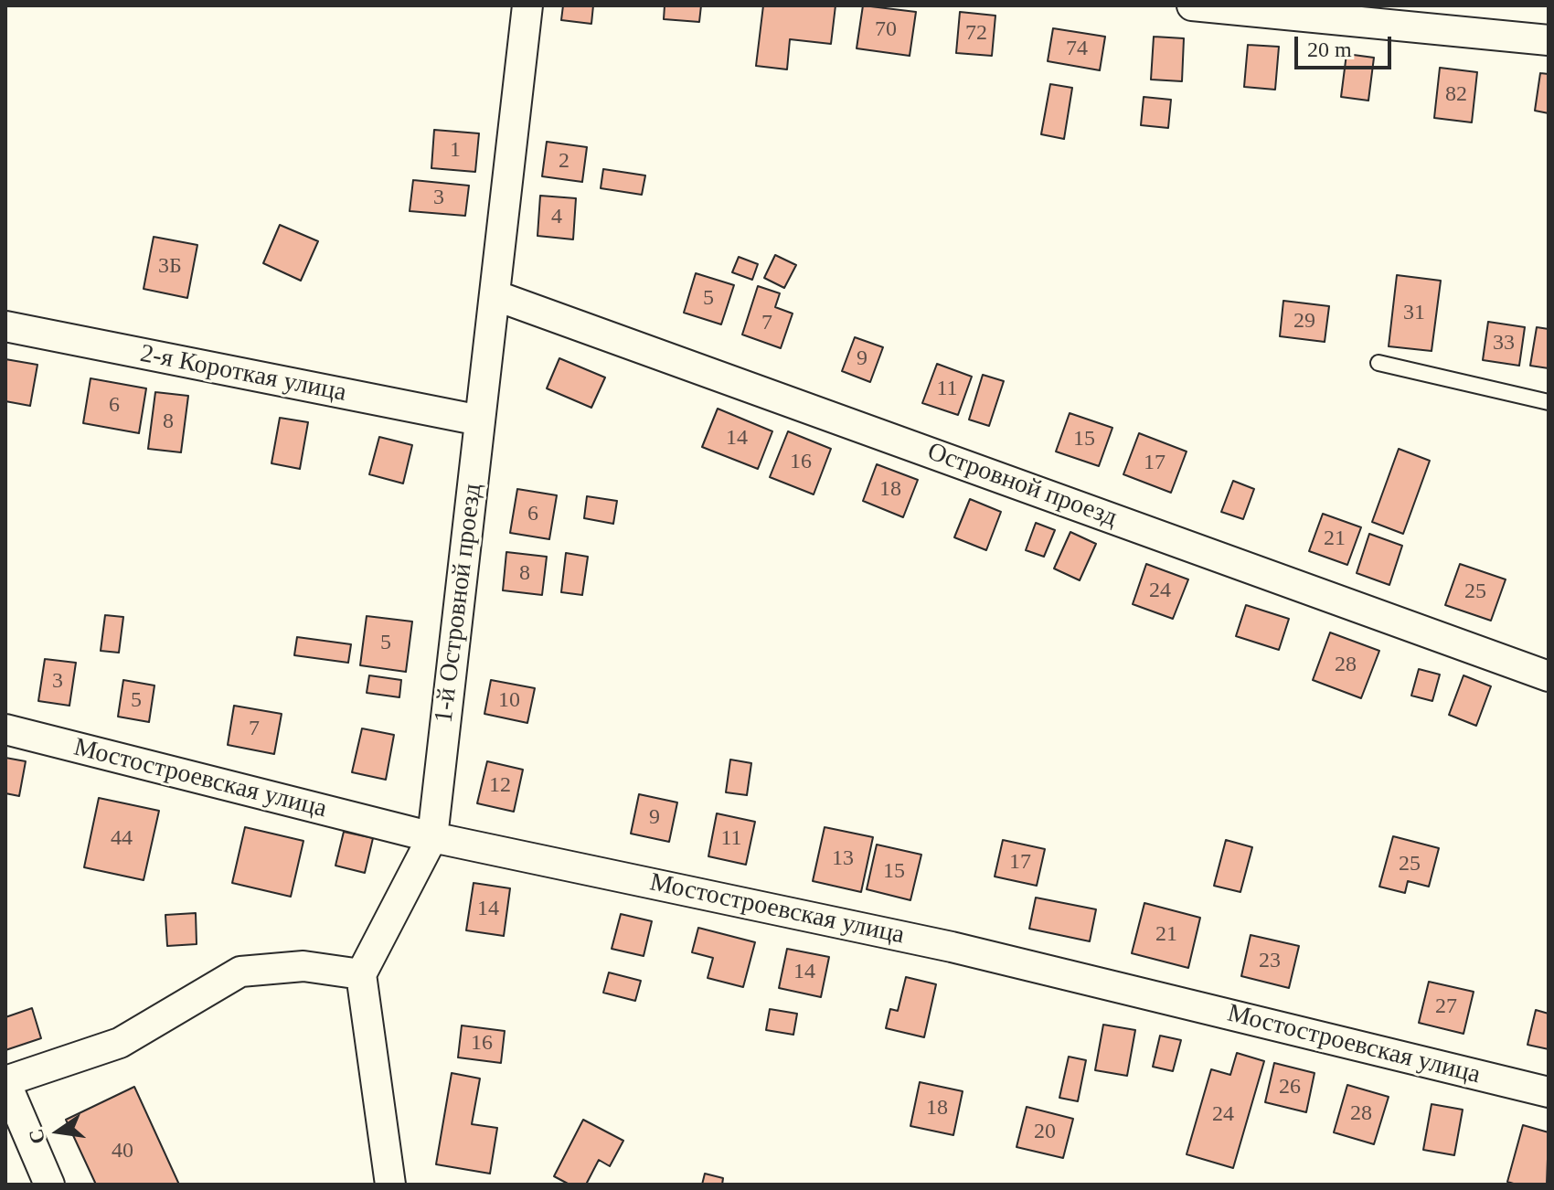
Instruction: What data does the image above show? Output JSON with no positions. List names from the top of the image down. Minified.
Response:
{"streets":{"street":["2-я Короткая улица","Островной проезд","1-й Островной проезд","Мостостроевская улица"]},"crossings":[["2-я Короткая улица","1-й Островной проезд"],["Островной проезд","1-й Островной проезд"],["1-й Островной проезд","Мостостроевская улица"]],"house_numbers":["70","72","74","82","1","2","3","4","3Б","5","31","29","7","33","9","11","6","8","14","15","16","17","18","6","21","8","24","25","5","28","3","5","10","7","12","9","44","11","13","17","25","15","14","21","23","14","27","16","26","18","28","24","20","40"],"scale_bar":"20 m","north":"left"}
